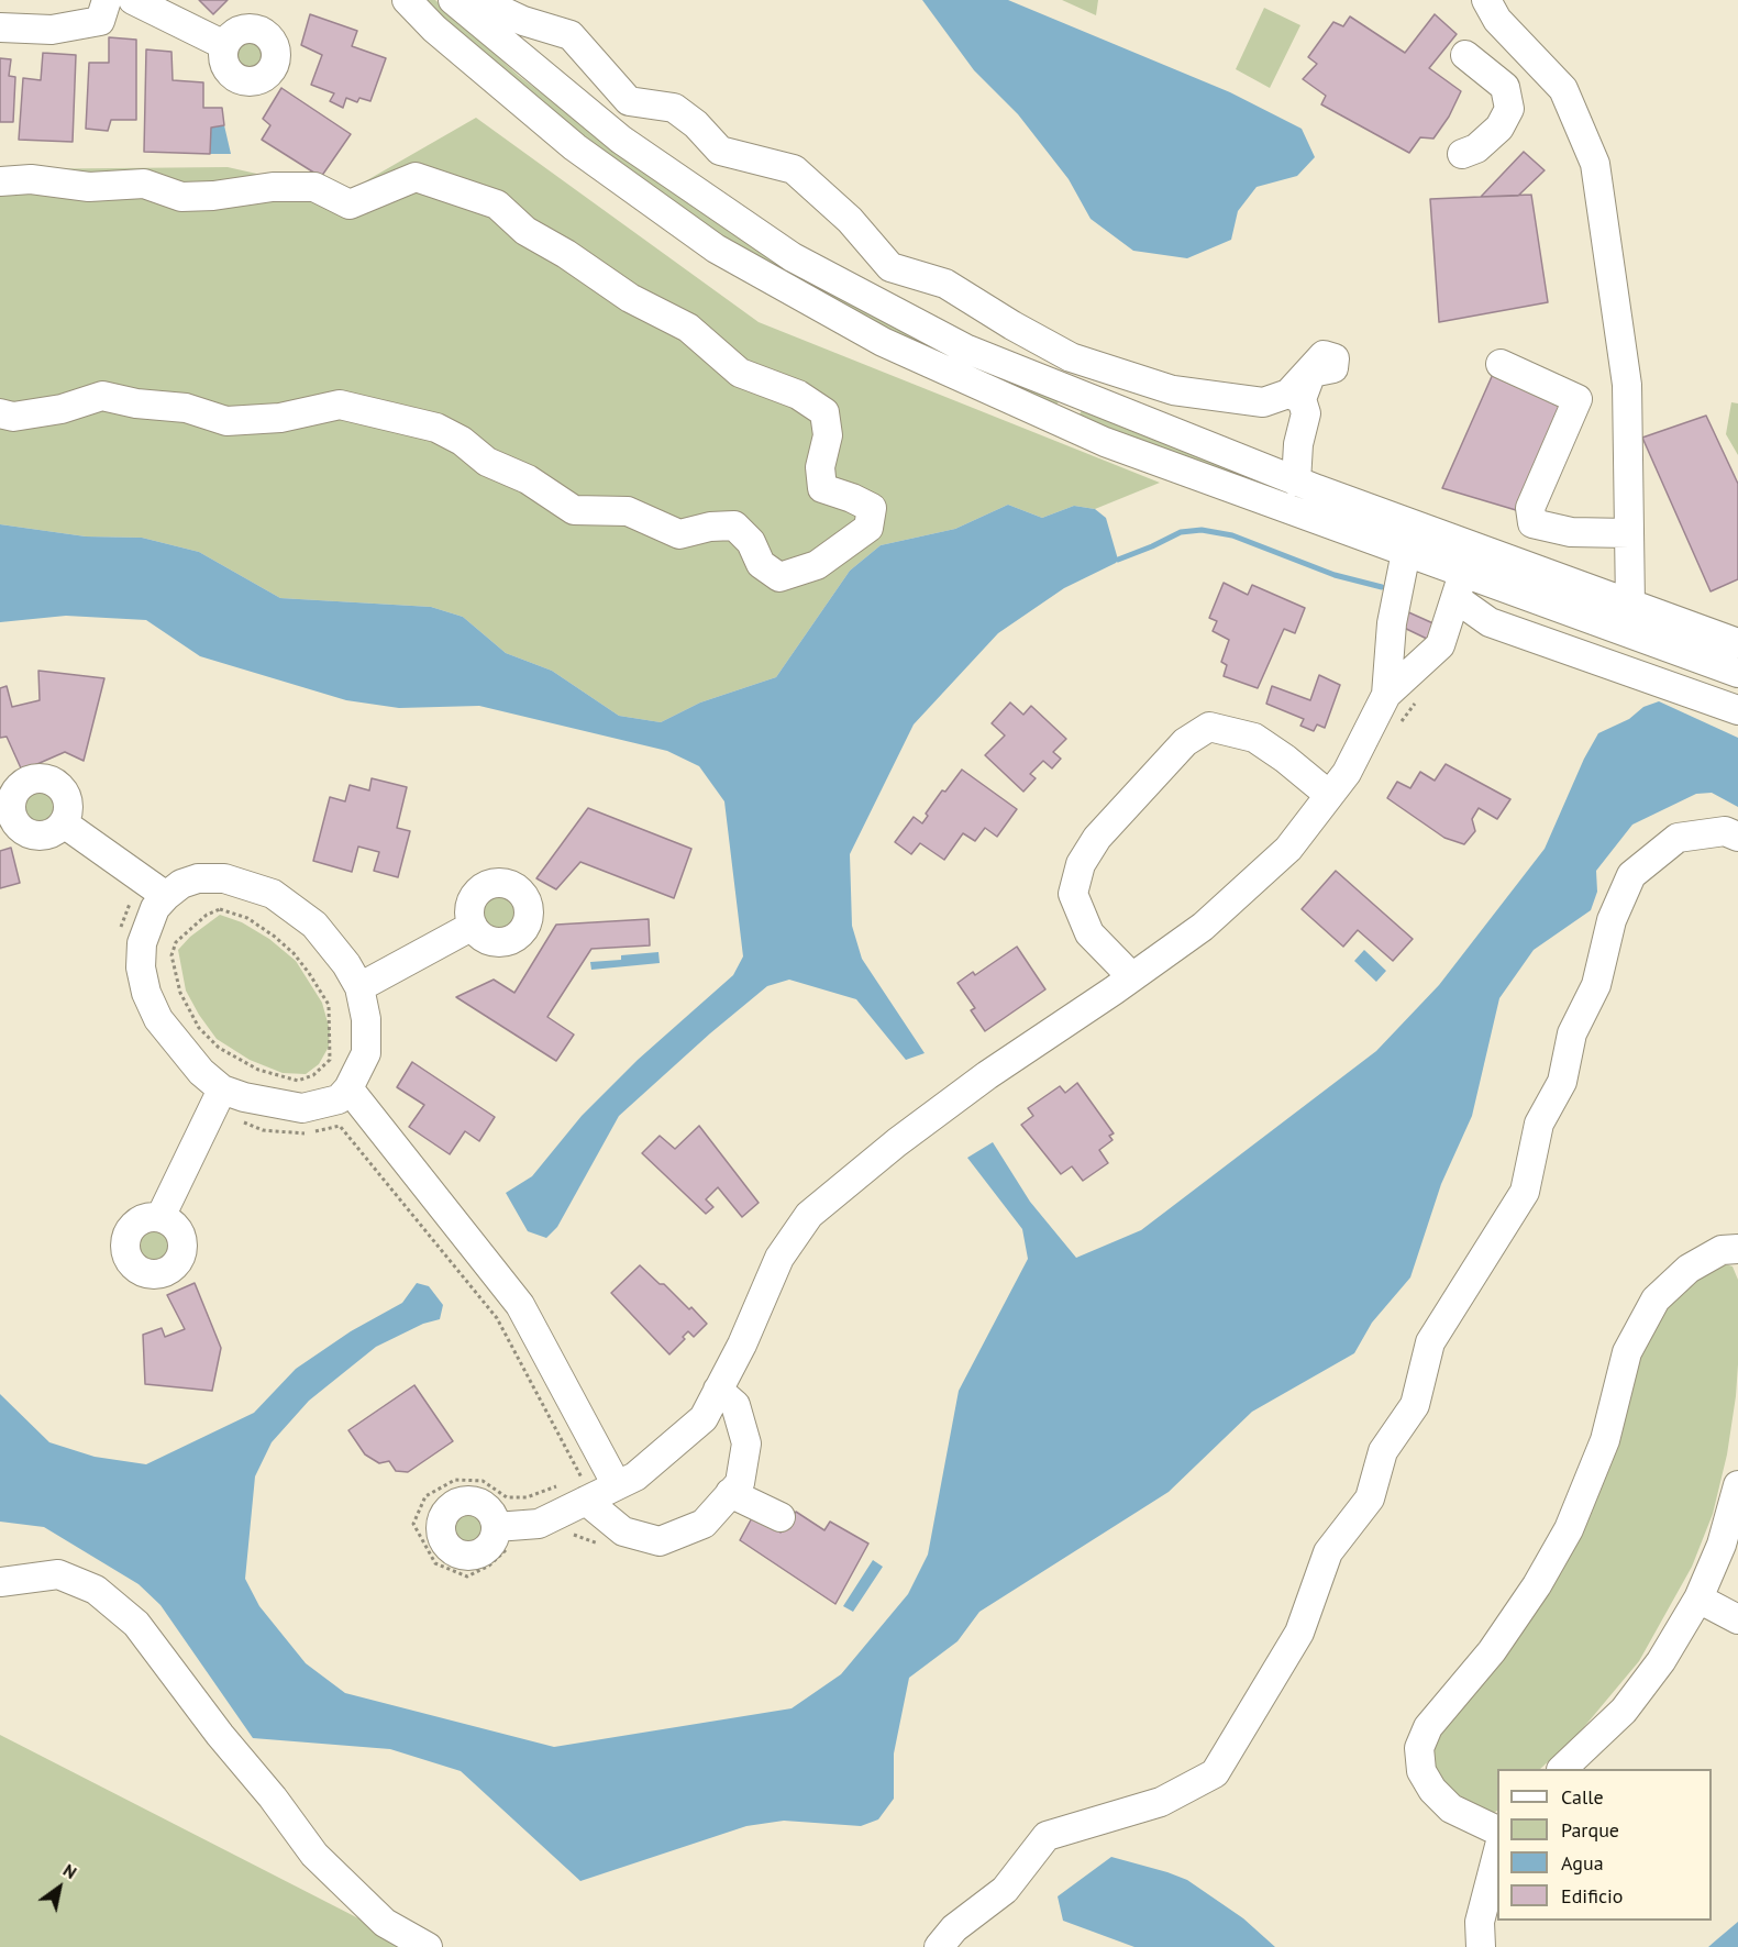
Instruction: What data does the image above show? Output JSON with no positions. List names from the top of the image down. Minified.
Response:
{"legend":["Calle","Parque","Agua","Edificio"],"north":"top right"}
